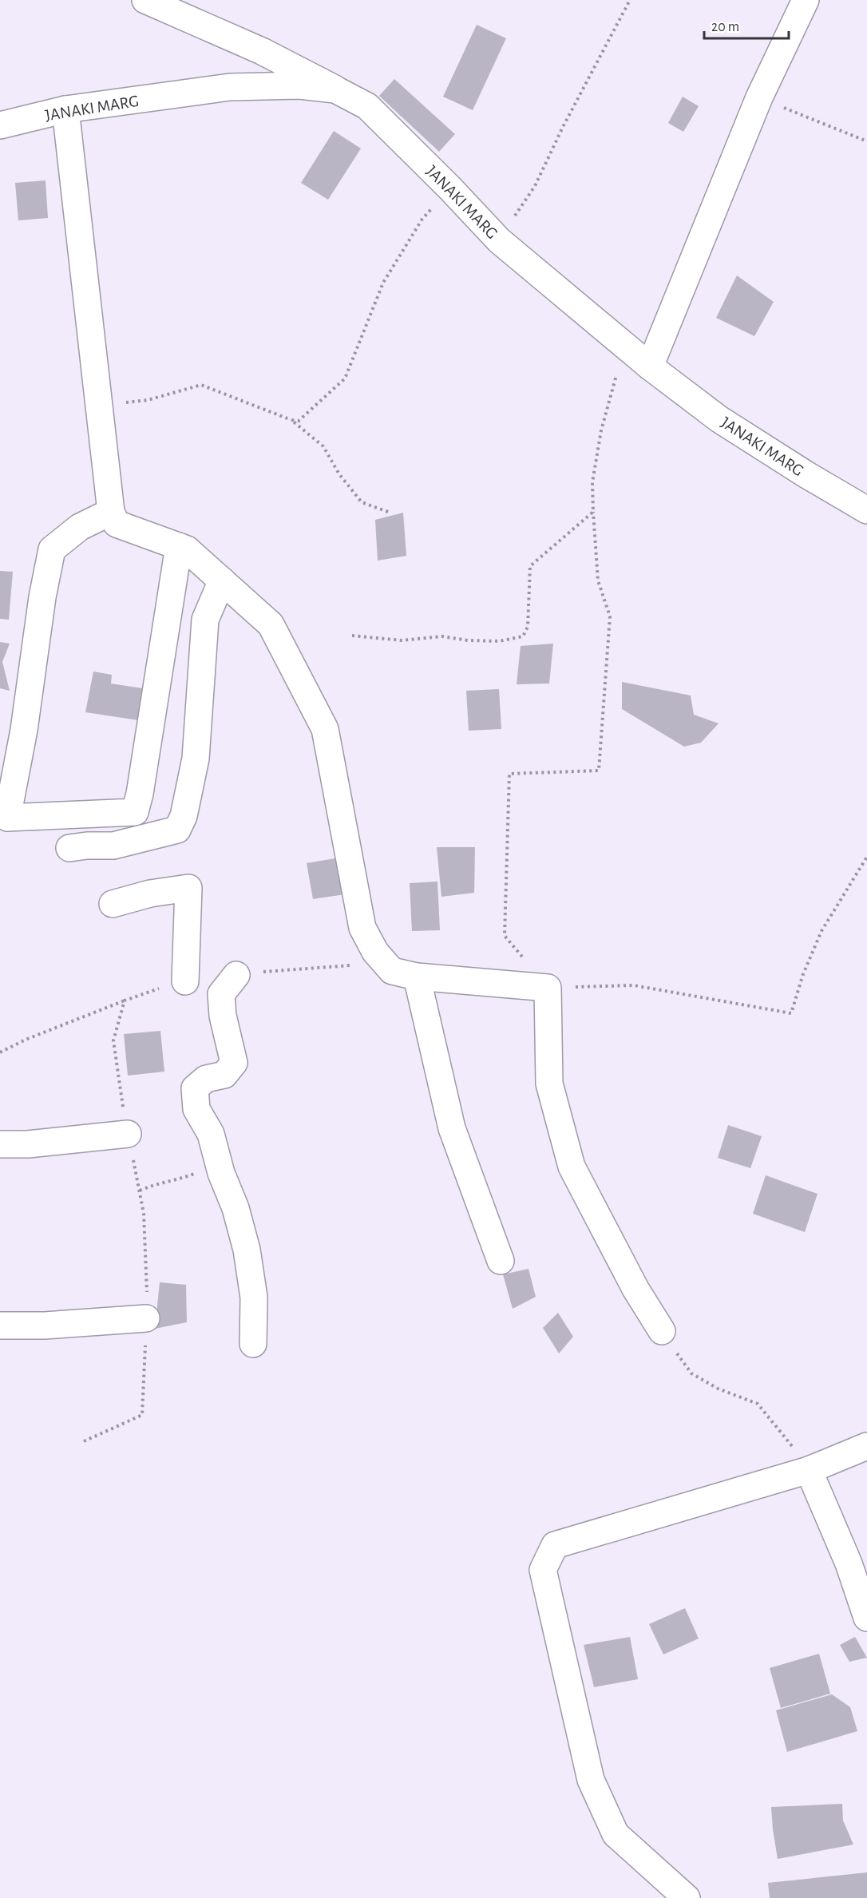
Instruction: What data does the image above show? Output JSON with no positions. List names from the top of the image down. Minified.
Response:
{"streets":{"street":["JANAKI MARG"]},"scale_bar":"20 m"}
